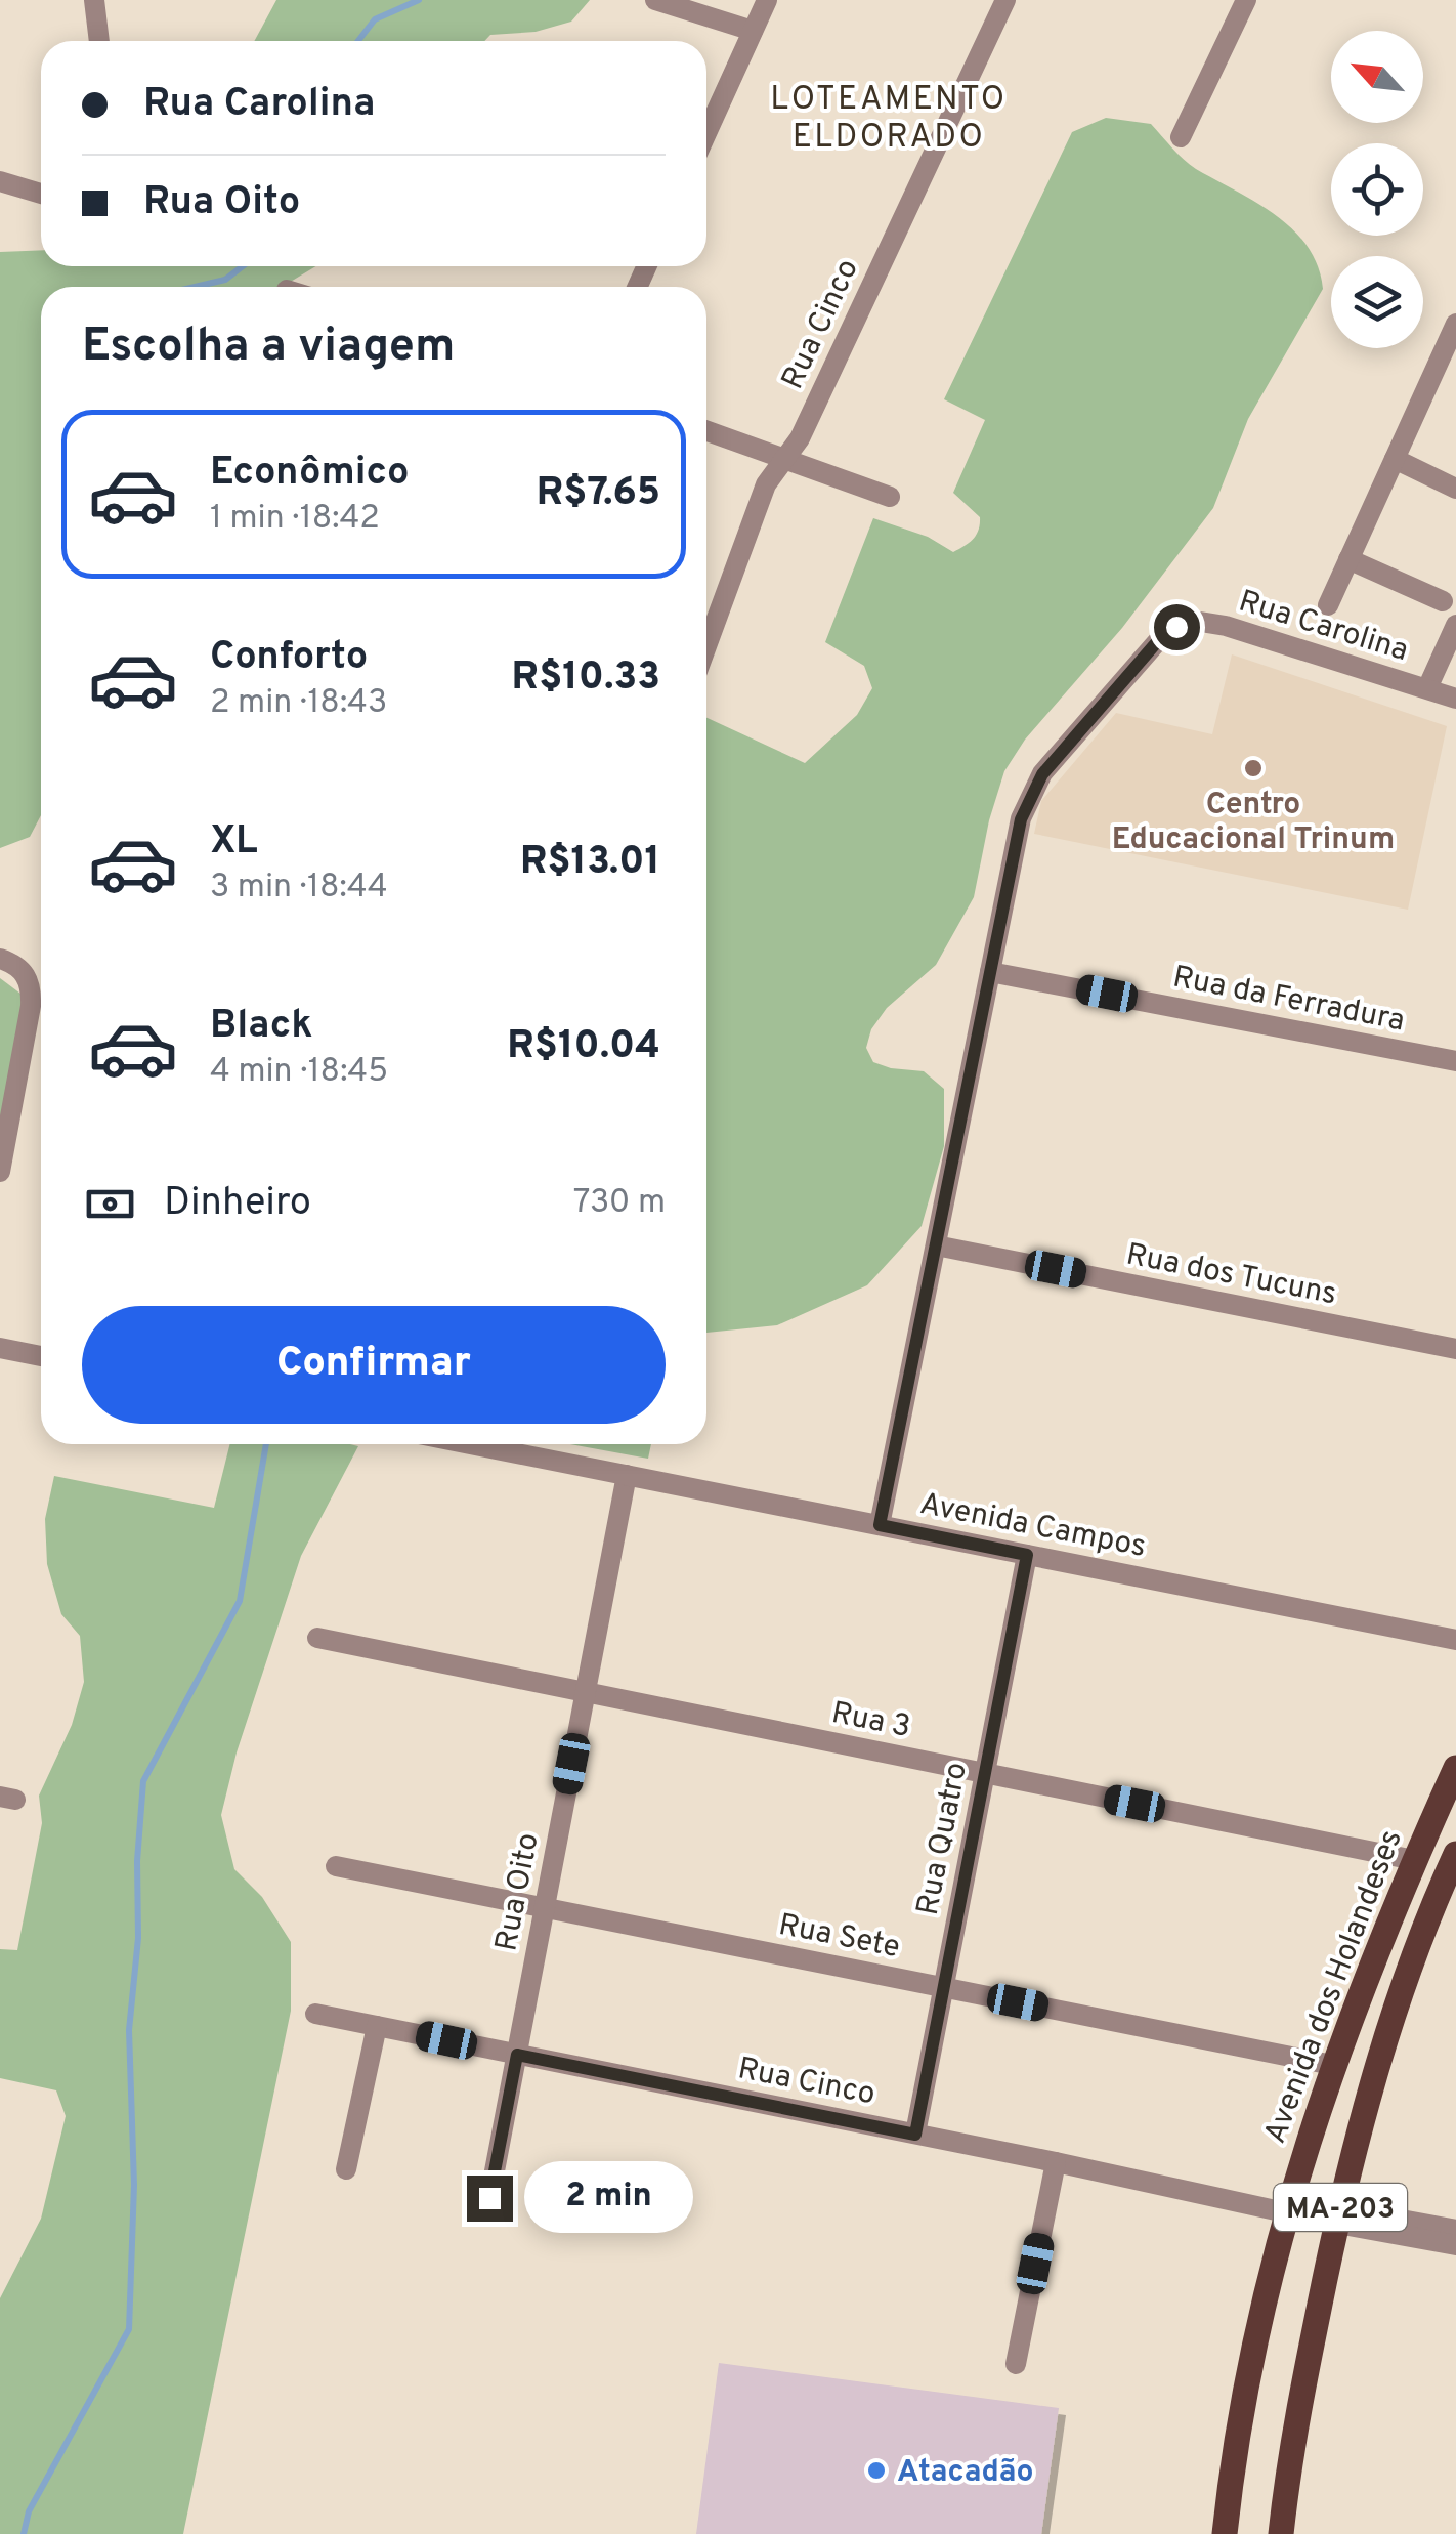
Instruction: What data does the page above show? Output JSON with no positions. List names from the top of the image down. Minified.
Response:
{"streets":{"main road":["Avenida dos Holandeses","MA-203"],"street":["Rua Cinco","Rua Carolina","Rua da Ferradura","Rua dos Tucuns","Avenida Campos","Rua 3","Rua Quatro","Rua Oito","Rua Sete"]},"crossings":[["Rua Cinco","Rua Quatro"],["Rua Cinco","Rua Oito"],["Rua Cinco","Avenida dos Holandeses"],["Rua Carolina","Rua da Ferradura"],["Avenida Campos","Rua Quatro"],["Avenida Campos","Rua Oito"],["Rua 3","Rua Quatro"],["Rua 3","Rua Oito"],["Rua 3","Avenida dos Holandeses"],["Rua Quatro","Rua Sete"],["Rua Oito","Rua Sete"],["Rua Sete","Avenida dos Holandeses"]],"districts":["LOTEAMENTO ELDORADO"],"places":["Centro Educacional Trinum","Atacadão"],"north":"top left","page":{"banner":["Rua Carolina","Rua Oito"],"heading":"Escolha a viagem","list":[{"name":"Econômico","note":"1 min · 18:42","value":"R$7.65"},{"name":"Conforto","note":"2 min · 18:43","value":"R$10.33"},{"name":"XL","note":"3 min · 18:44","value":"R$13.01"},{"name":"Black","note":"4 min · 18:45","value":"R$10.04"}],"pay":["Dinheiro","730 m"],"buttons":"Confirmar","bubble":"2 min"}}
